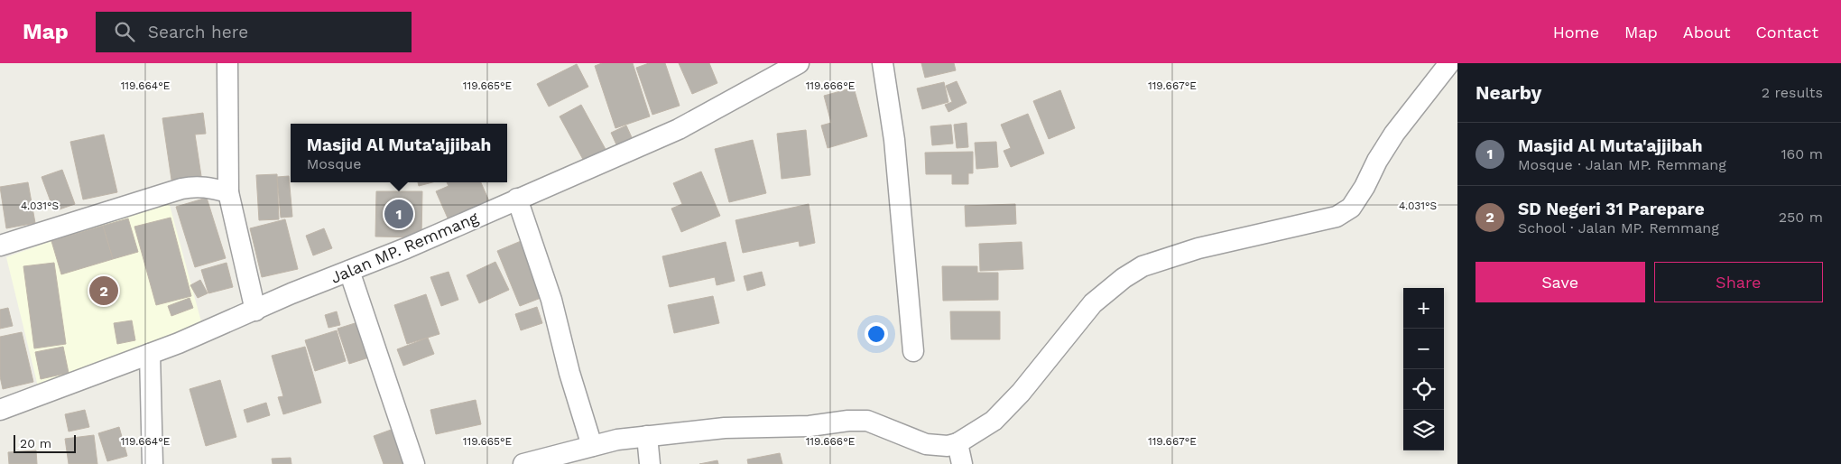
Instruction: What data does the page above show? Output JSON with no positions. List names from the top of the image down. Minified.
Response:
{"streets":{"street":["Jalan MP. Remmang"]},"scale_bar":"20 m","page":{"header":"Map","search":"Search here","nav":["Home","Map","About","Contact"],"heading":["Nearby","2 results"],"list":[{"mark":"1","name":"Masjid Al Muta'ajjibah","note":"Mosque · Jalan MP. Remmang","value":"160 m"},{"mark":"2","name":"SD Negeri 31 Parepare","note":"School · Jalan MP. Remmang","value":"250 m"}],"popup":["Masjid Al Muta'ajjibah","Mosque"],"pins":["1","2"],"buttons":["Save","Share"],"map_buttons":["+","−"],"scale":"20 m"},"coordinates":["119.664°E","119.665°E","119.666°E","119.667°E","4.031°S"]}
